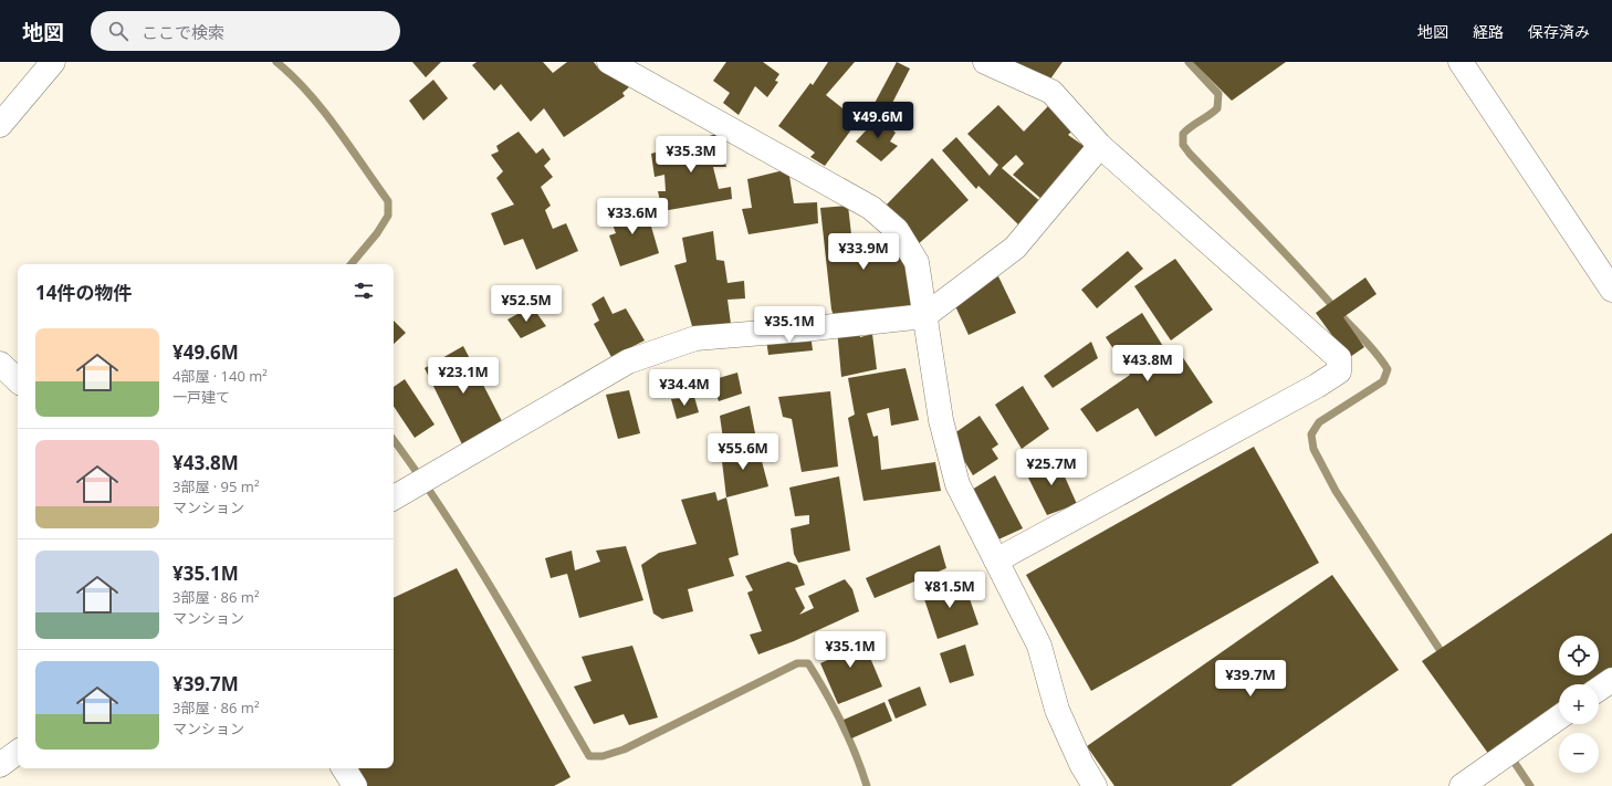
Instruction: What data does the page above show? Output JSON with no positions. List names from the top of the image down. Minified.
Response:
{"page":{"header":"地図","search":"ここで検索","nav":["地図","経路","保存済み"],"price":["¥49.6M","¥35.3M","¥33.6M","¥33.9M","¥52.5M","¥35.1M","¥43.8M","¥23.1M","¥34.4M","¥55.6M","¥25.7M","¥81.5M","¥35.1M","¥39.7M"],"heading":"14件の物件","list":[{"name":"¥49.6M","note":"4部屋 · 140 m² · 一戸建て"},{"name":"¥43.8M","note":"3部屋 · 95 m² · マンション"},{"name":"¥35.1M","note":"3部屋 · 86 m² · マンション"},{"name":"¥39.7M","note":"3部屋 · 86 m² · マンション"}],"map_buttons":["+","−"]}}
